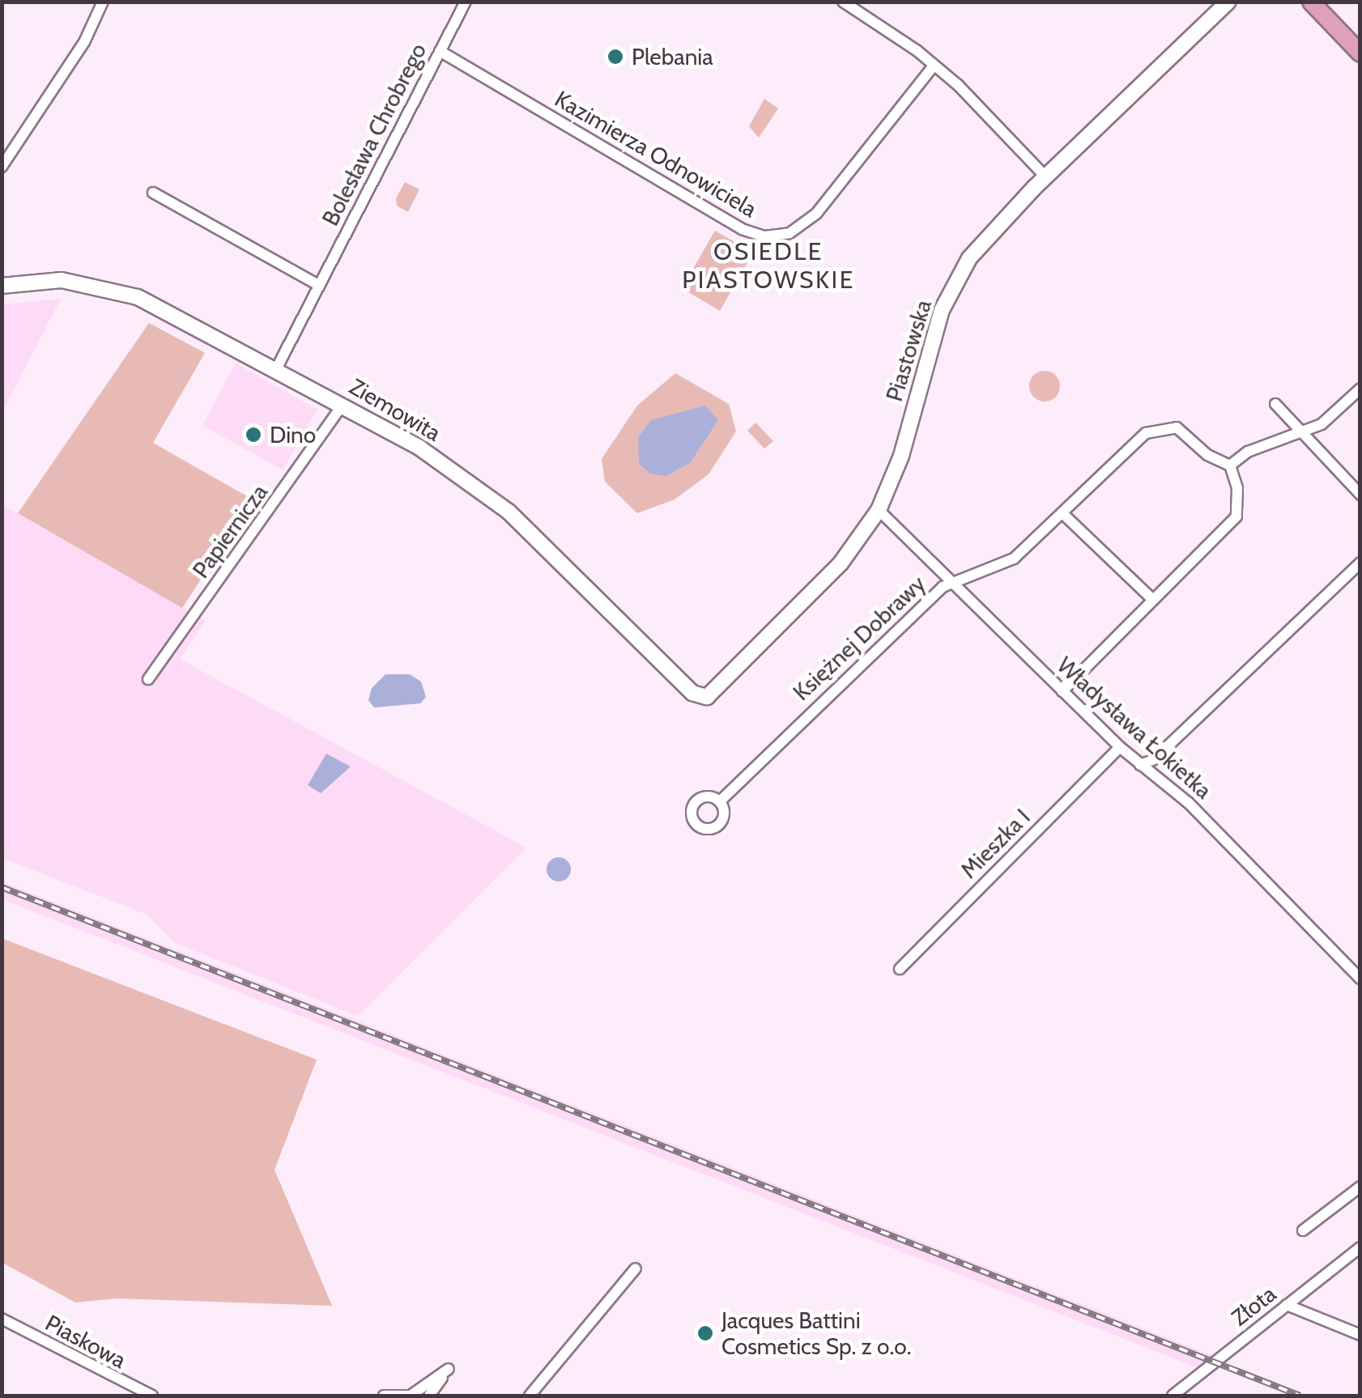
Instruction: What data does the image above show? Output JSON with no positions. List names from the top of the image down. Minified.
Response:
{"streets":{"street":["Bolesława Chrobrego","Kazimierza Odnowiciela","Piastowska","Ziemowita","Papiernicza","Księżnej Dobrawy","Władysława Łokietka","Mieszka I","Złota","Piaskowa"]},"crossings":[["Bolesława Chrobrego","Kazimierza Odnowiciela"],["Bolesława Chrobrego","Ziemowita"],["Piastowska","Ziemowita"],["Piastowska","Władysława Łokietka"],["Ziemowita","Papiernicza"],["Księżnej Dobrawy","Władysława Łokietka"],["Władysława Łokietka","Mieszka I"]],"districts":["OSIEDLE PIASTOWSKIE"],"places":["Plebania","Dino","Jacques Battini Cosmetics Sp. z o.o."]}
